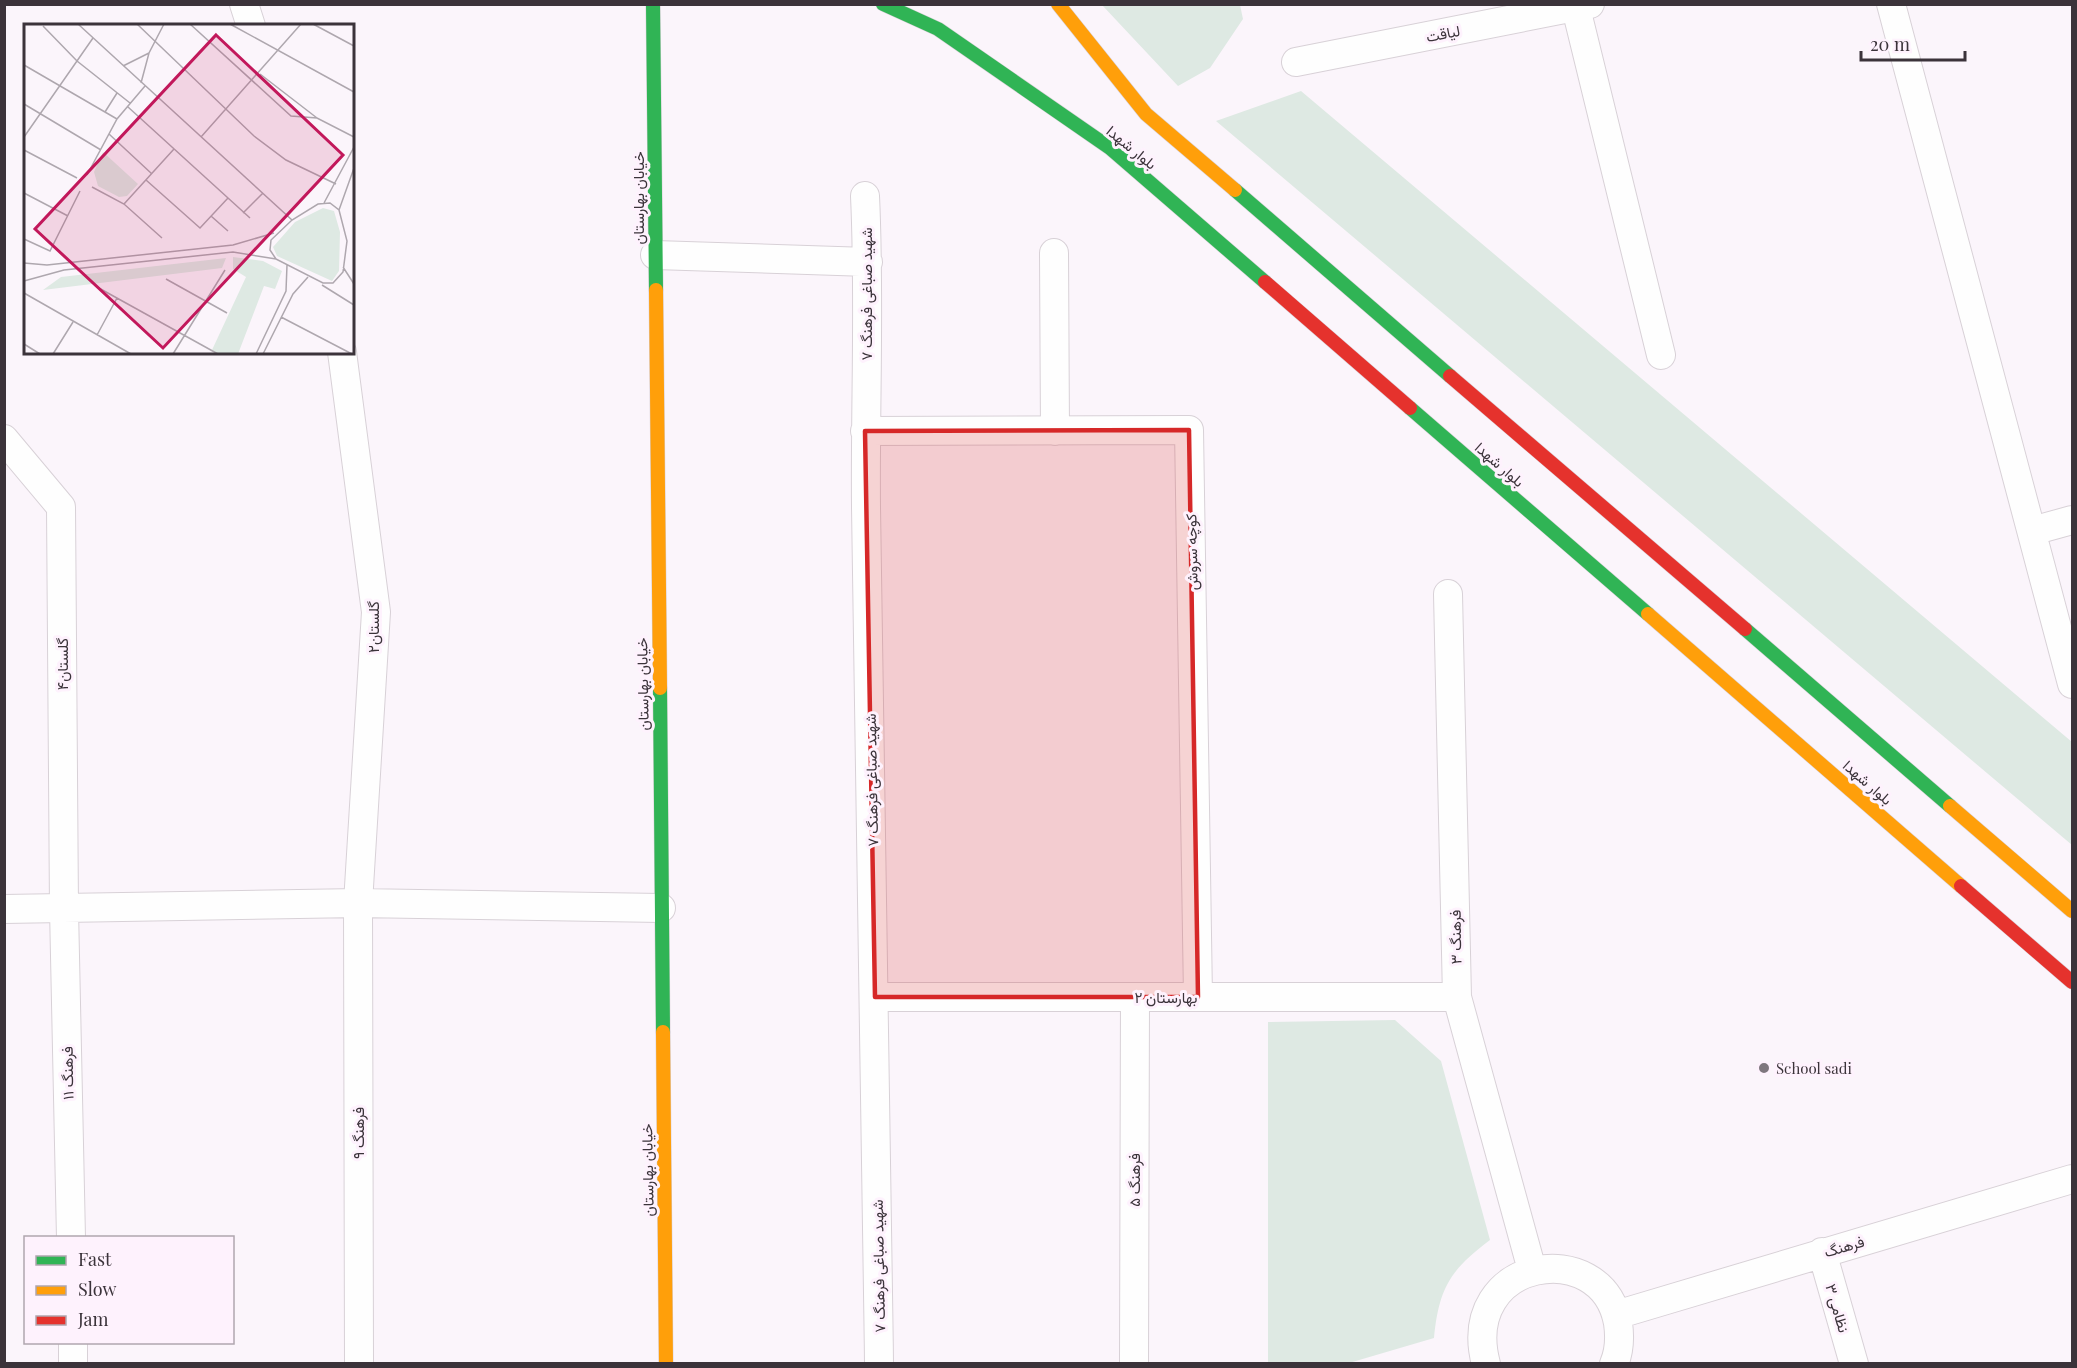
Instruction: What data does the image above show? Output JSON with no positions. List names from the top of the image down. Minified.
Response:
{"streets":{"main road":["بلوار شهدا","خیابان بهارستان"],"street":["لیاقت","شهید صباغی فرهنگ ۷","کوچه سروش","گلستان۲","گلستان۴","فرهنگ ۳","بهارستان ۲","فرهنگ ۱۱","فرهنگ ۹","فرهنگ ۵","فرهنگ","نظامی ۳"]},"crossings":[["شهید صباغی فرهنگ ۷","کوچه سروش"],["شهید صباغی فرهنگ ۷","بهارستان ۲"],["کوچه سروش","بهارستان ۲"],["گلستان۲","فرهنگ ۹"],["گلستان۴","فرهنگ ۱۱"],["فرهنگ ۳","بهارستان ۲"],["بهارستان ۲","فرهنگ ۵"],["فرهنگ","نظامی ۳"]],"places":["School sadi"],"legend":["Fast","Slow","Jam"],"scale_bar":"20 m"}
